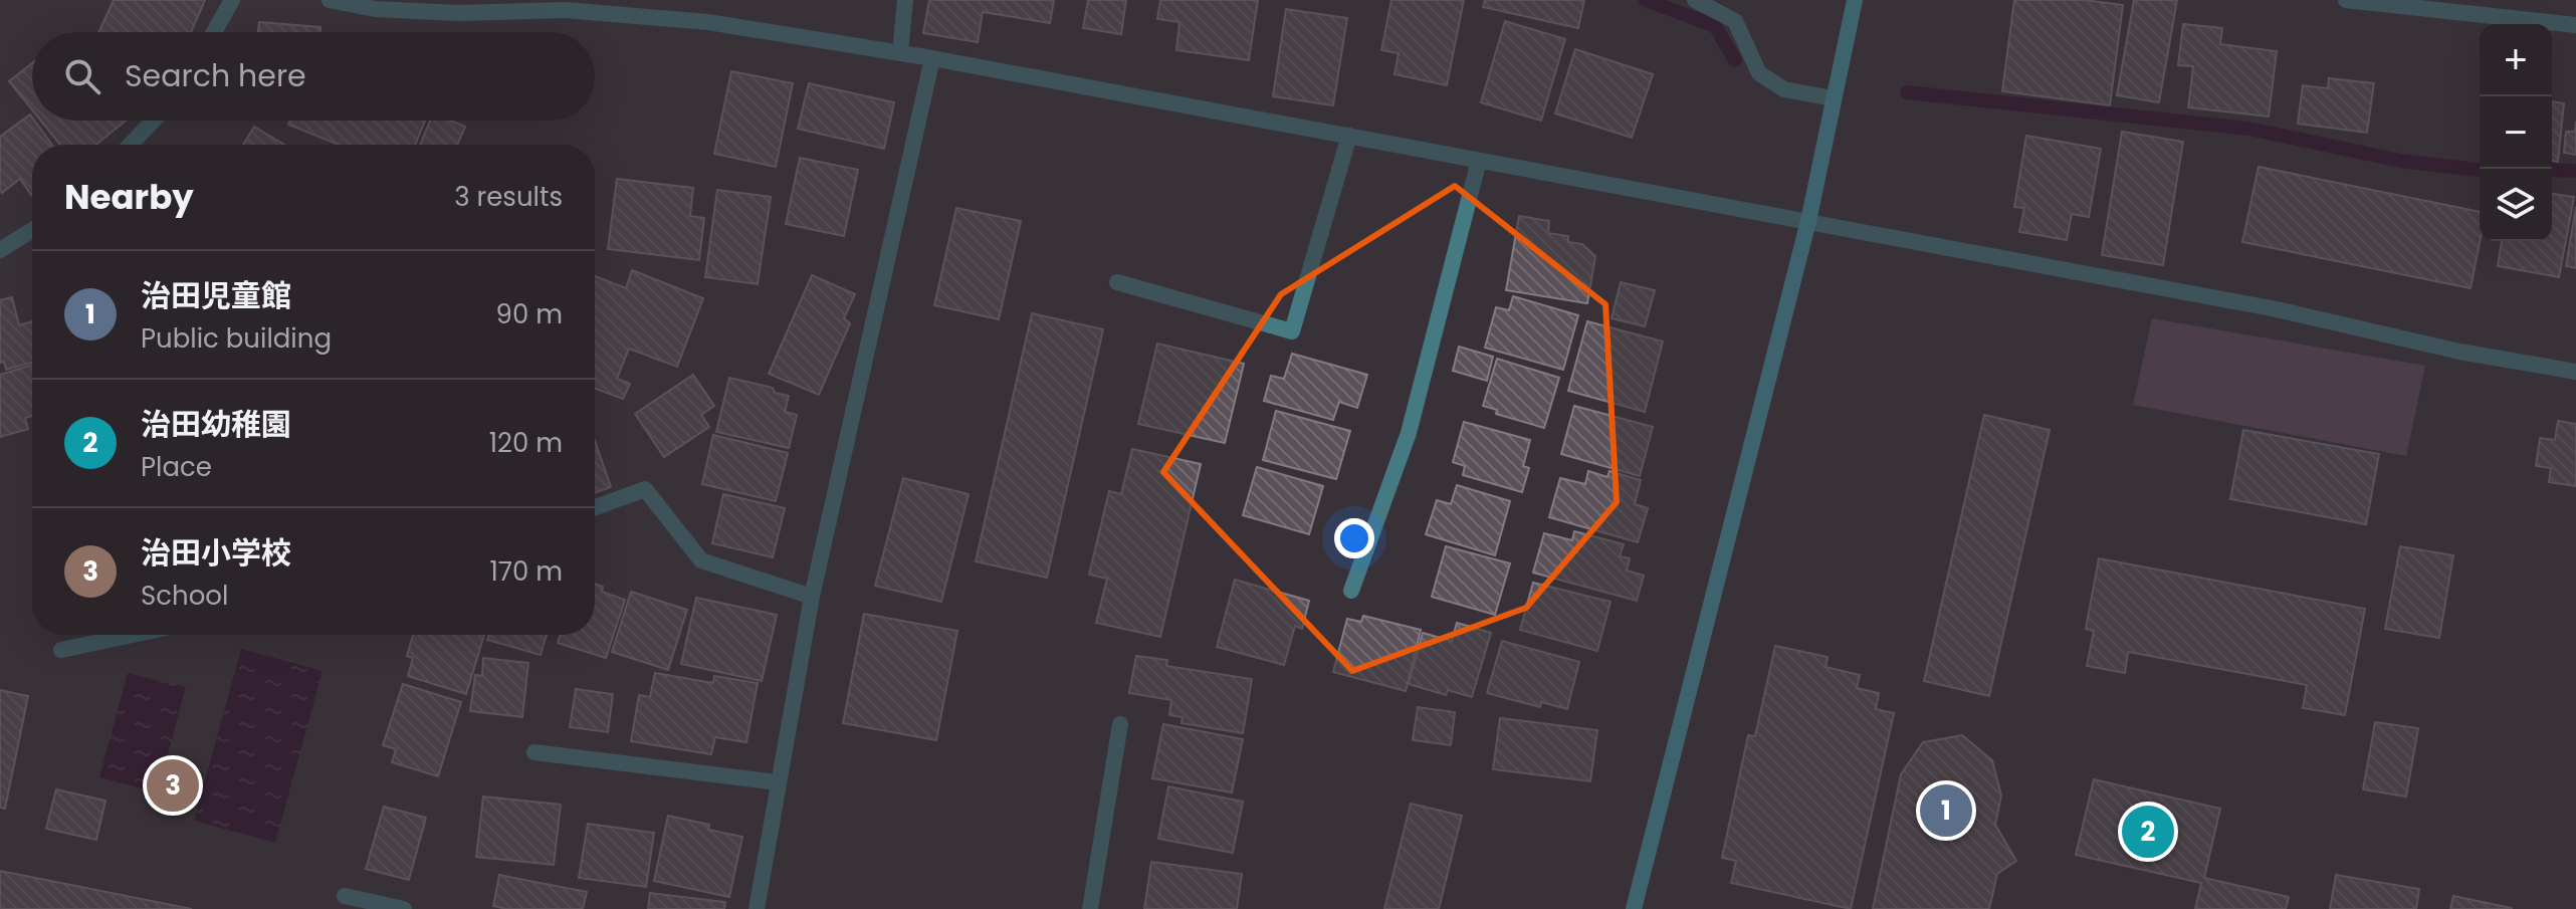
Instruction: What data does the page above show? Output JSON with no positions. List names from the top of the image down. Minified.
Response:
{"page":{"map_buttons":["+","−"],"search":"Search here","heading":["Nearby","3 results"],"list":[{"mark":"1","name":"治田児童館","note":"Public building","value":"90 m"},{"mark":"2","name":"治田幼稚園","note":"Place","value":"120 m"},{"mark":"3","name":"治田小学校","note":"School","value":"170 m"}],"pins":["3","1","2"]}}
